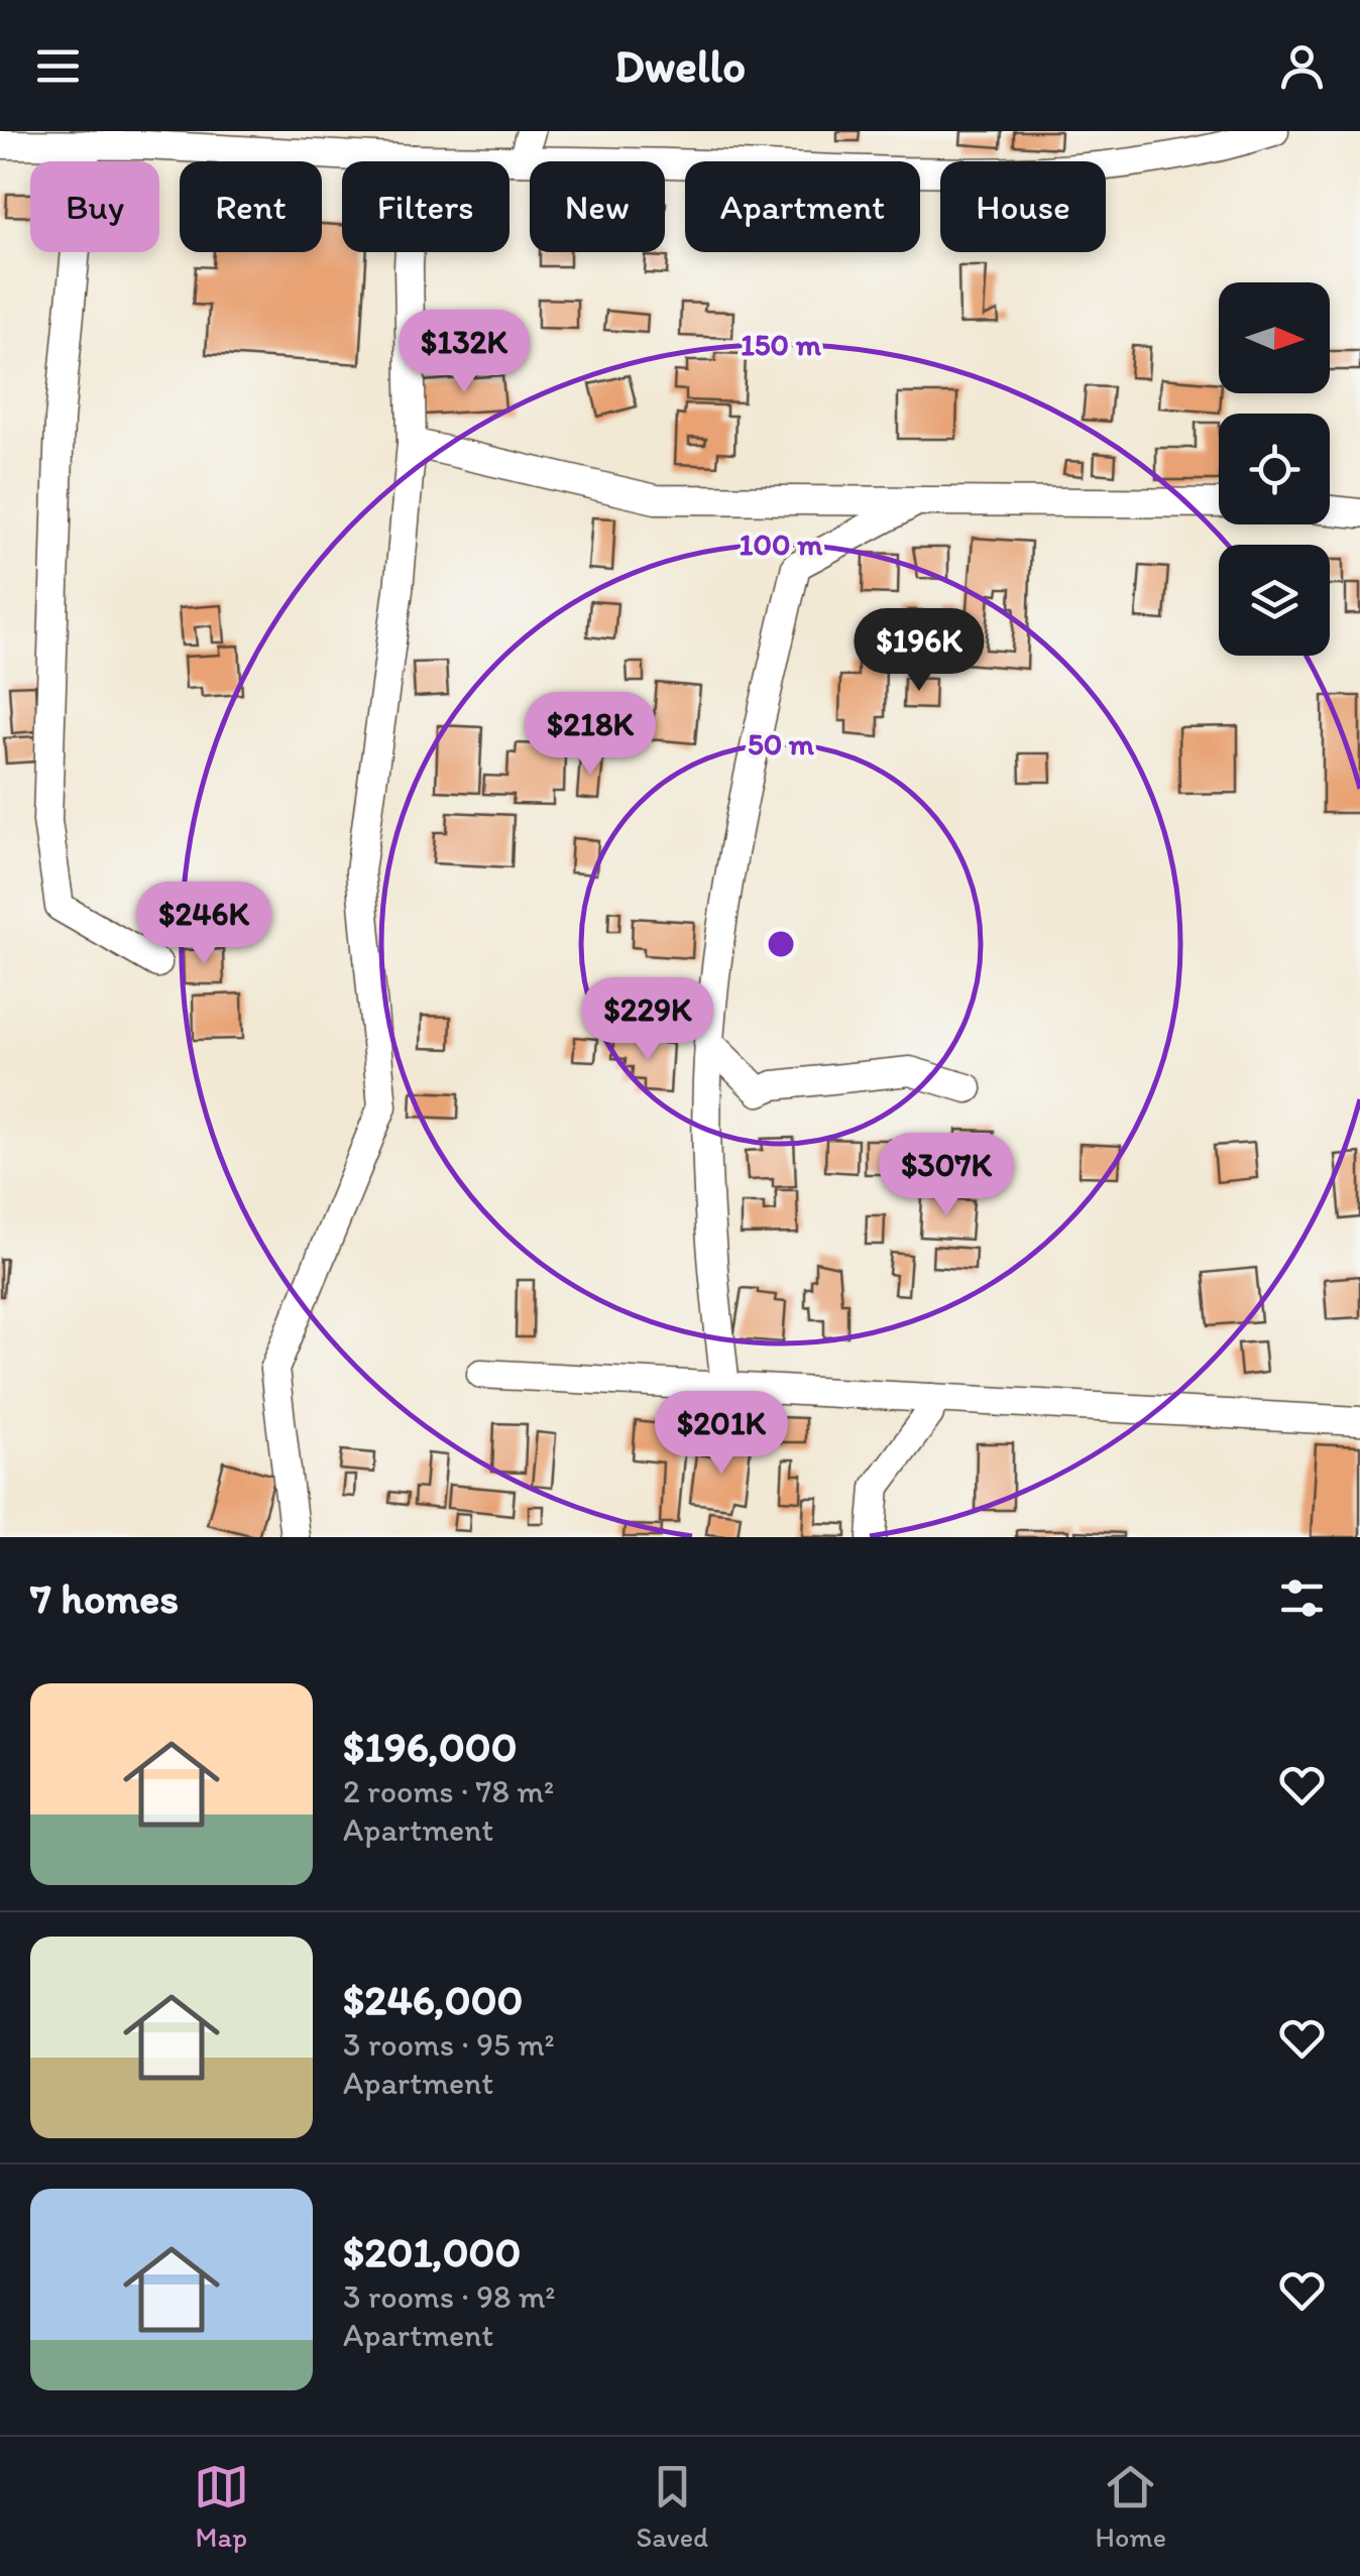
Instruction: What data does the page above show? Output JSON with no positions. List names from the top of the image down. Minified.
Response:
{"north":"right","page":{"header":"Dwello","chip":["Buy","Rent","Filters","New","Apartment","House"],"price":["$132K","$196K","$218K","$246K","$229K","$307K","$201K"],"heading":"7 homes","list":[{"name":"$196,000","note":"2 rooms · 78 m² · Apartment"},{"name":"$246,000","note":"3 rooms · 95 m² · Apartment"},{"name":"$201,000","note":"3 rooms · 98 m² · Apartment"}],"tabs":["Map","Saved","Home"]},"rings":["150 m","100 m","50 m"]}
